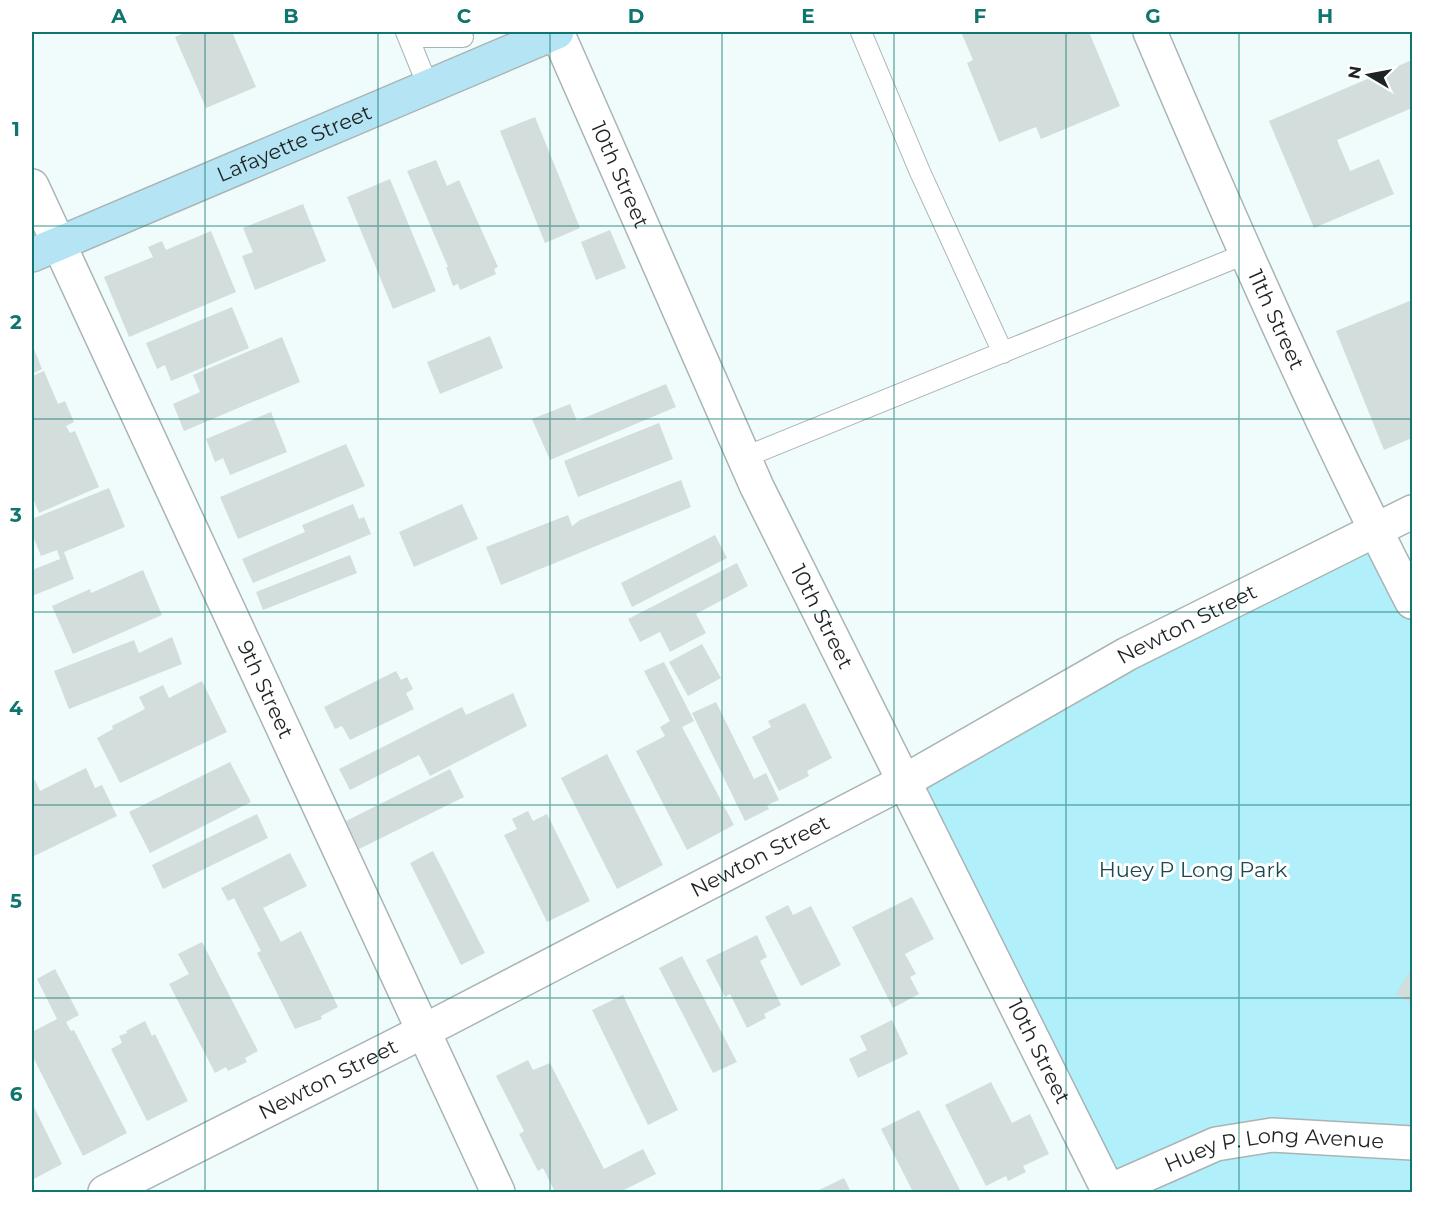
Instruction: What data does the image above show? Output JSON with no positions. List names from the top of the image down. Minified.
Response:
{"streets":{"main road":["Lafayette Street"],"street":["10th Street","11th Street","Newton Street","9th Street","Huey P. Long Avenue"]},"crossings":[["Lafayette Street","10th Street"],["Lafayette Street","9th Street"],["10th Street","Newton Street"],["10th Street","Huey P. Long Avenue"],["11th Street","Newton Street"],["Newton Street","9th Street"]],"parks":["Huey P Long Park"],"north":"left","grid":{"columns":["A","B","C","D","E","F","G","H"],"rows":["1","2","3","4","5","6"]}}
